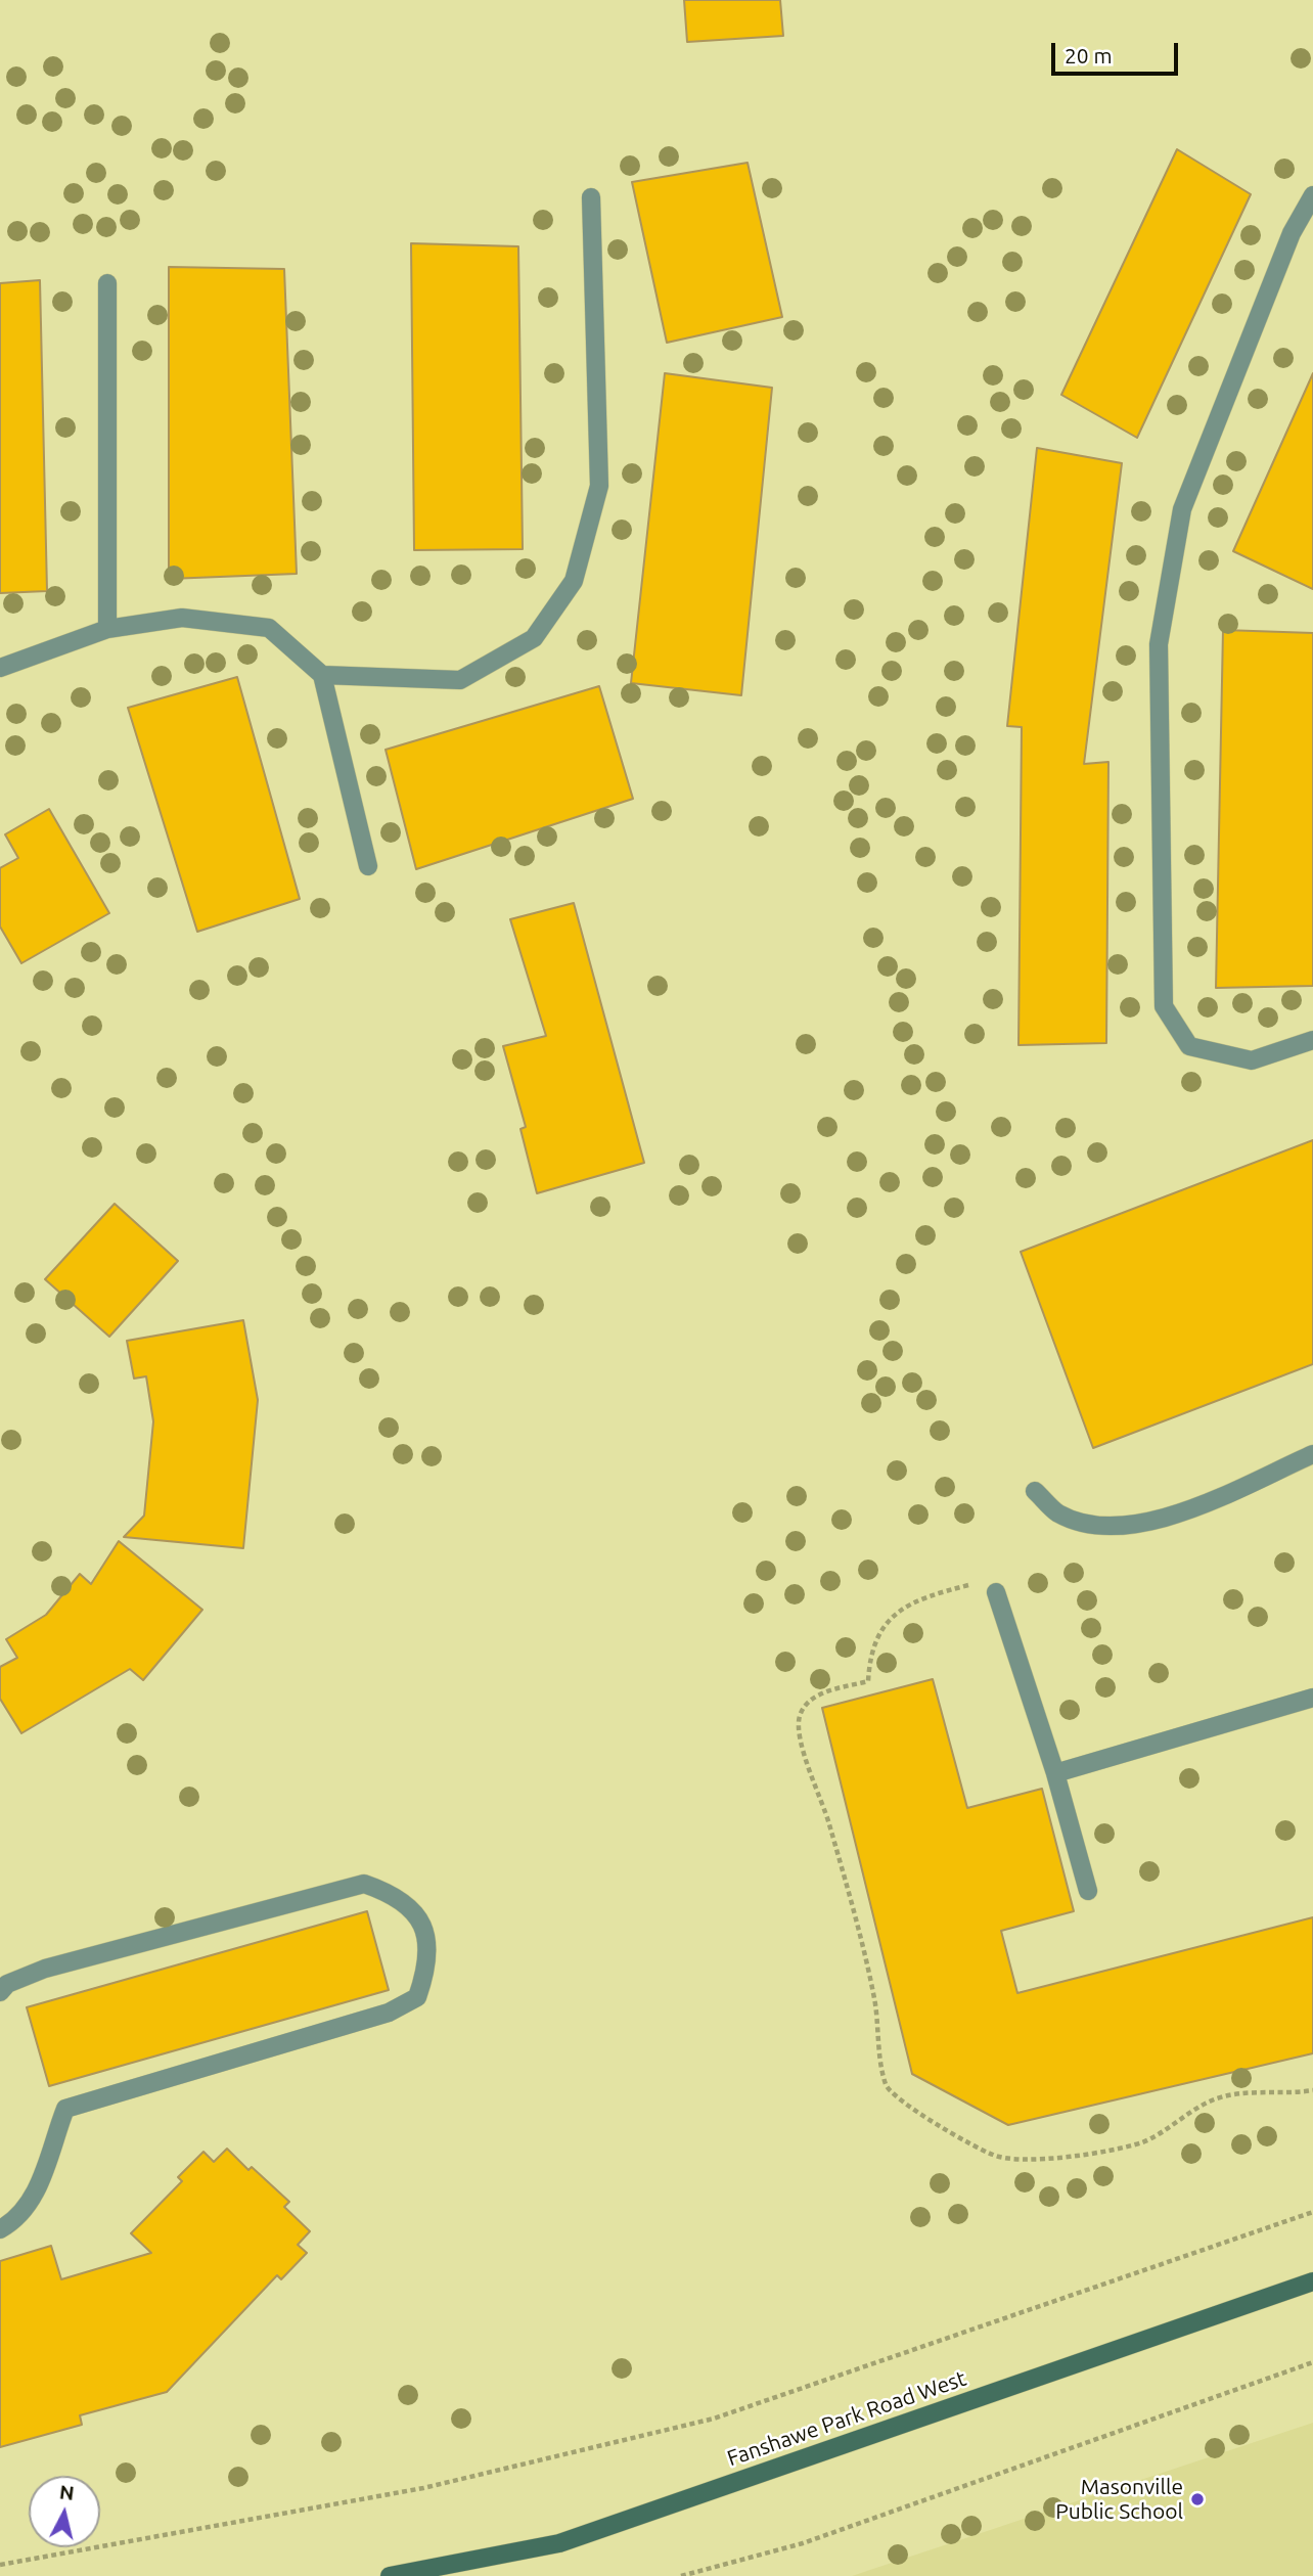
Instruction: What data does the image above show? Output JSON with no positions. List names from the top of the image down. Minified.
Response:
{"streets":{"main road":["Fanshawe Park Road West"]},"places":["Masonville Public School"],"scale_bar":"20 m","north":"top"}
